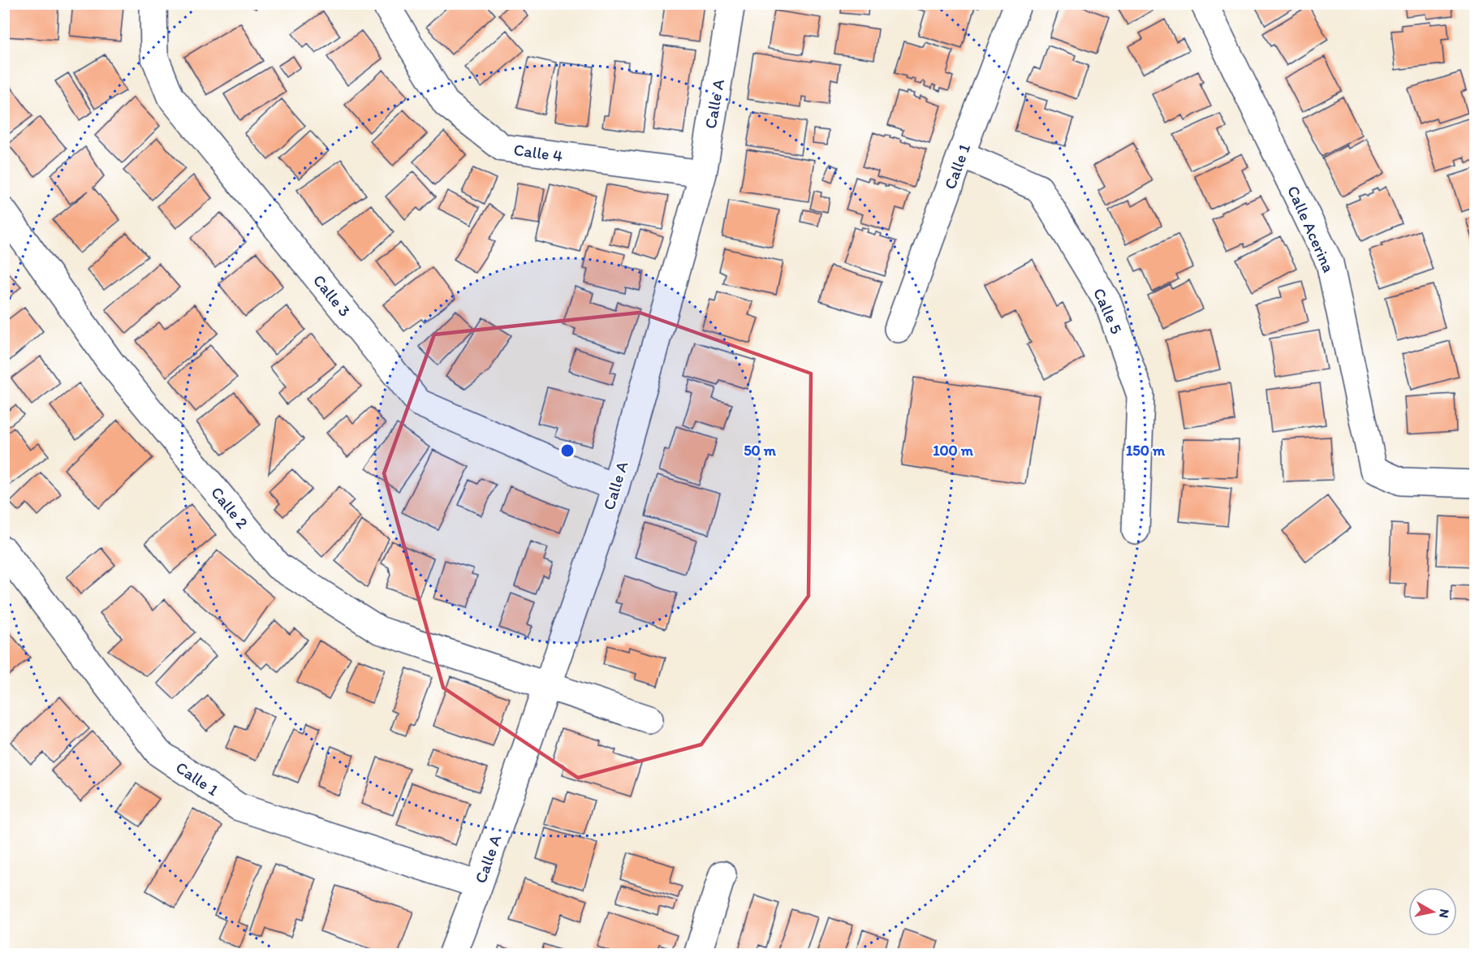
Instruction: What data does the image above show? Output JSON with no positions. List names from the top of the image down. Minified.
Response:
{"streets":{"street":["Calle A","Calle 4","Calle 1","Calle Acerina","Calle 3","Calle 5","Calle 2"]},"crossings":[["Calle A","Calle 4"],["Calle A","Calle 1"],["Calle A","Calle 3"],["Calle A","Calle 2"],["Calle 1","Calle 5"]],"north":"right","rings":["50 m","100 m","150 m"]}
